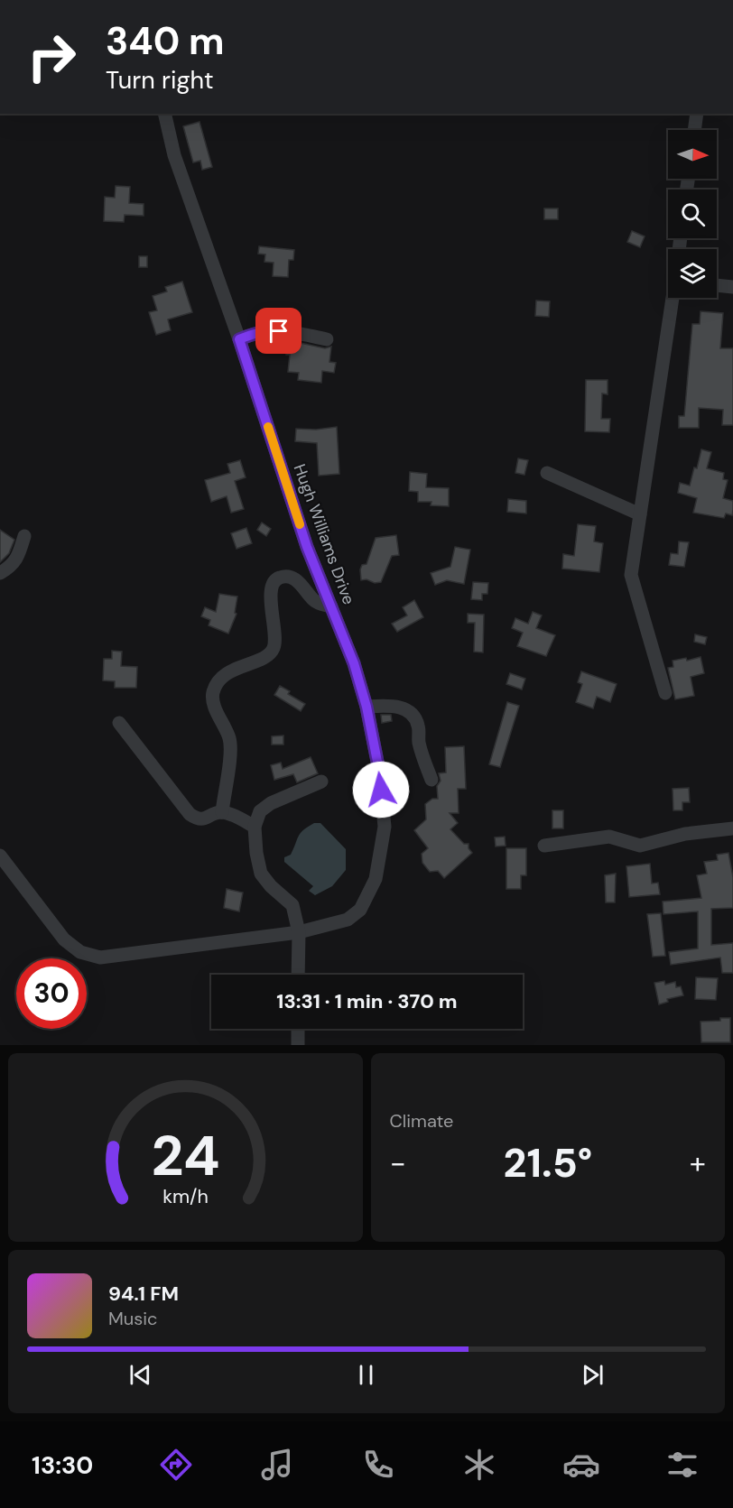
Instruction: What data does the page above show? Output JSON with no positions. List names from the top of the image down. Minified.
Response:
{"streets":{"street":["Hugh Williams Drive"]},"north":"right","page":{"turn":["340 m","Turn right"],"limit":"30","trip":"13:31 · 1 min · 370 m","tile":"Climate","heat":["−","21.5°","+"],"song":["94.1 FM","Music"],"tabs":"13:30","gauge":["24","km/h"]}}
